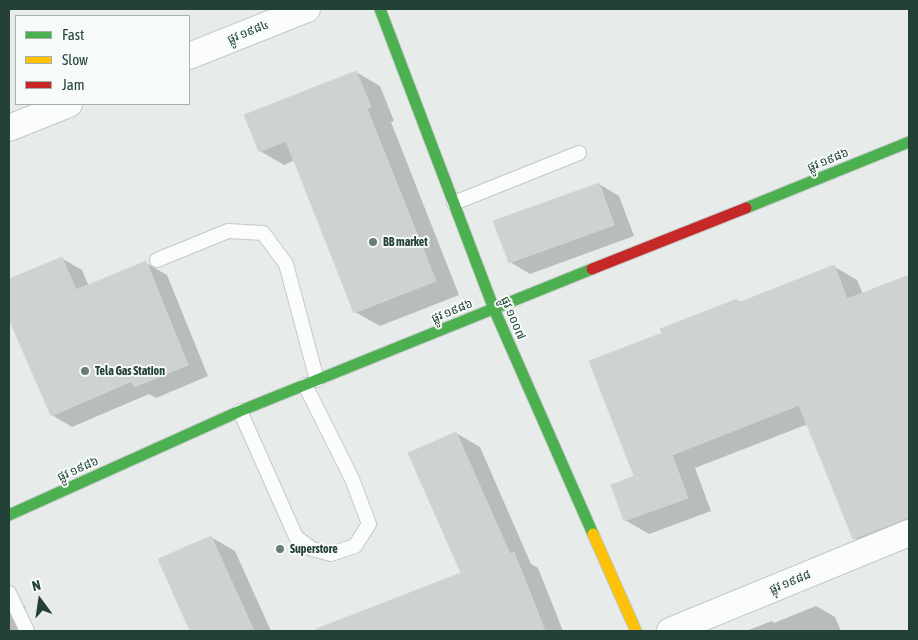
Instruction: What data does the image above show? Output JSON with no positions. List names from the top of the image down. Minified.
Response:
{"streets":{"main road":["ផ្លូវ ១៩៨៦","ផ្លូវ ១០០៧"],"street":["ផ្លូវ ១៩៨៤","ផ្លុវ ១៩៨៨"]},"crossings":[["ផ្លូវ ១៩៨៦","ផ្លូវ ១០០៧"]],"places":["BB market","Tela Gas Station","Superstore"],"legend":["Fast","Slow","Jam"],"north":"top"}
